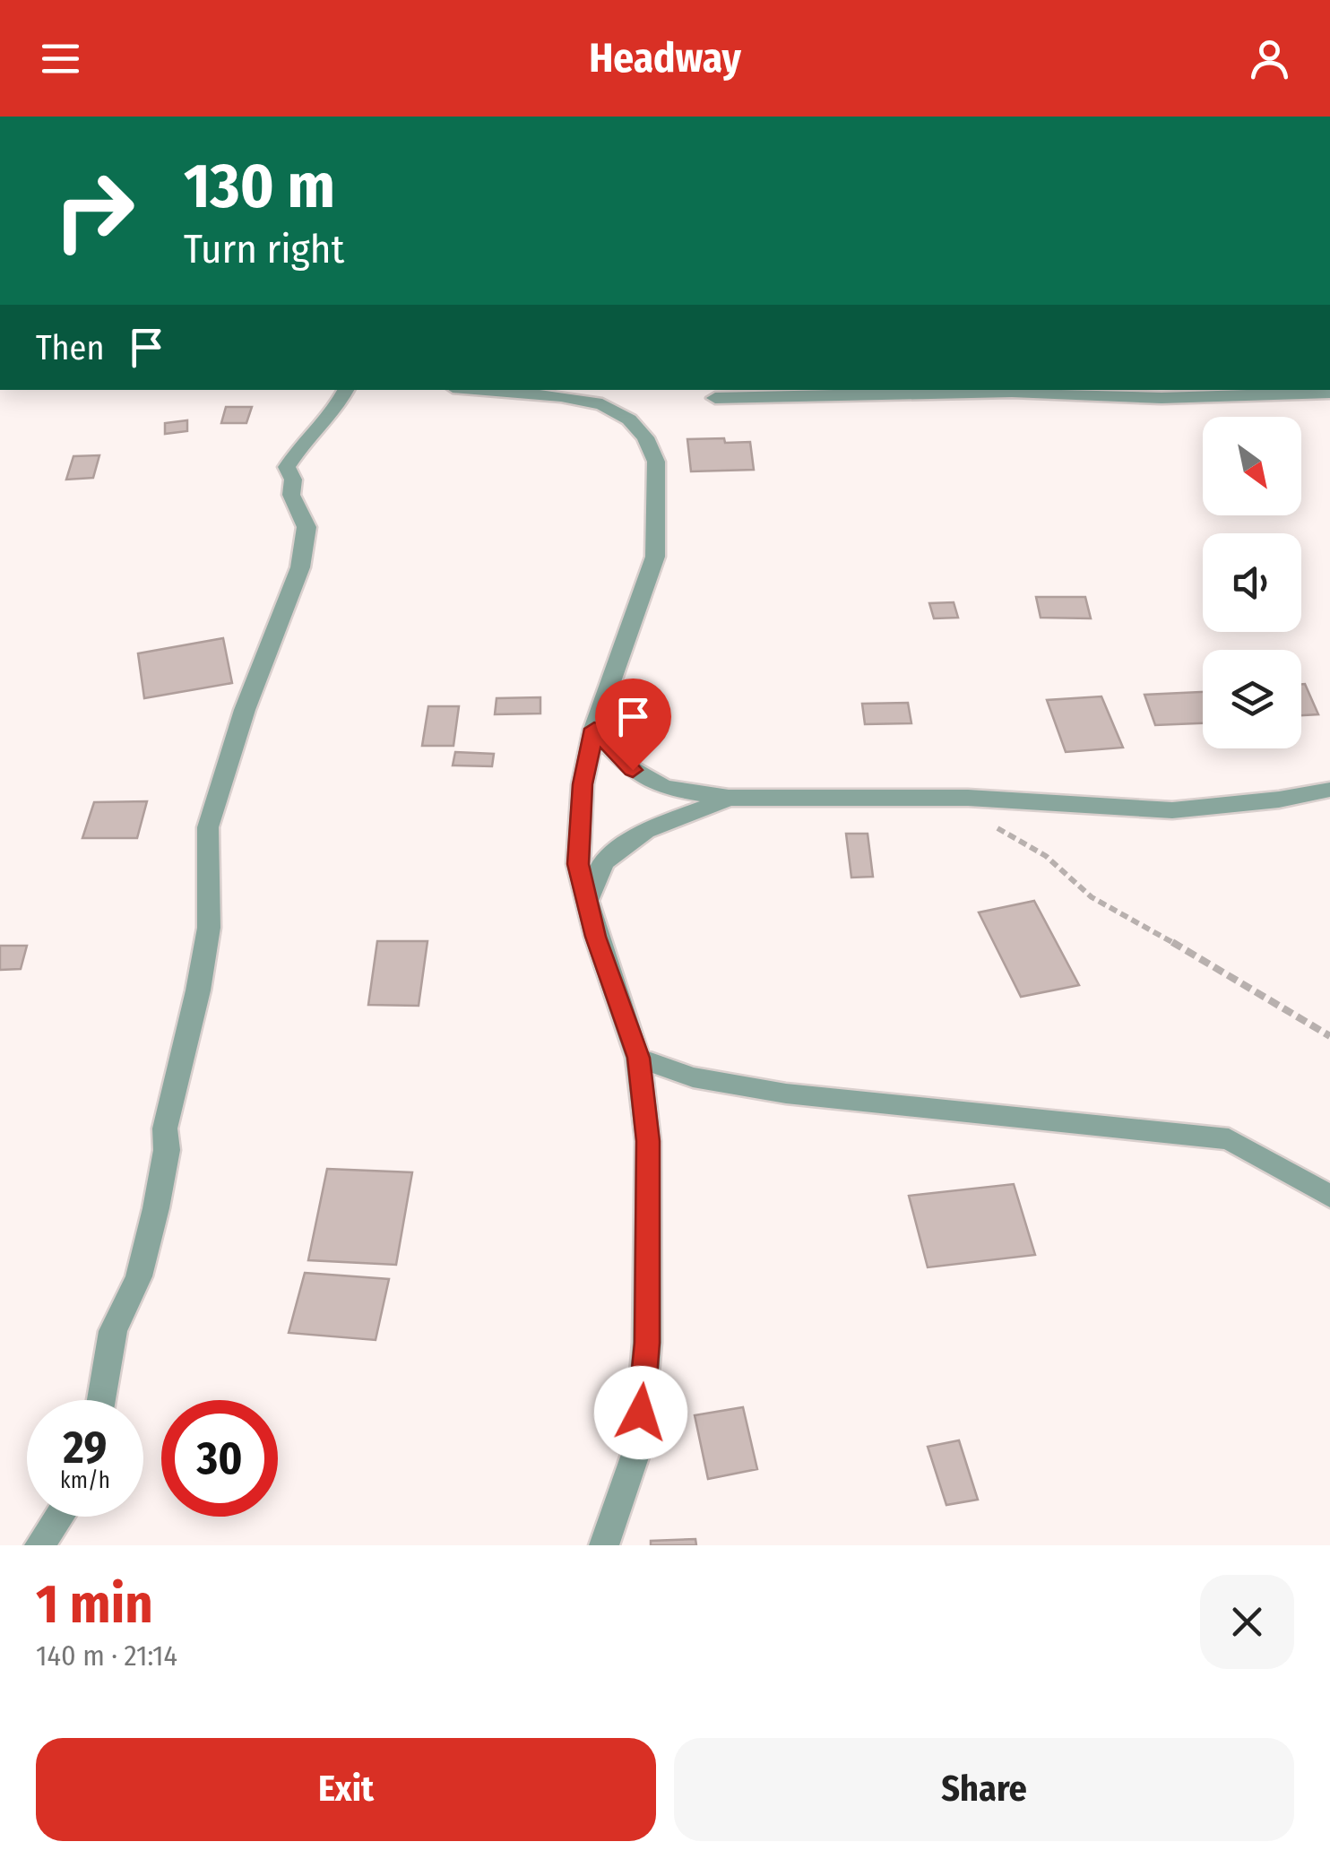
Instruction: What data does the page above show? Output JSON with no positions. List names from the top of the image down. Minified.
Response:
{"north":"bottom right","page":{"header":"Headway","turn":["130 m","Turn right"],"then":"Then","speed":"29 km/h","limit":"30","heading":["1 min","140 m · 21:14"],"buttons":["Exit","Share"]}}
